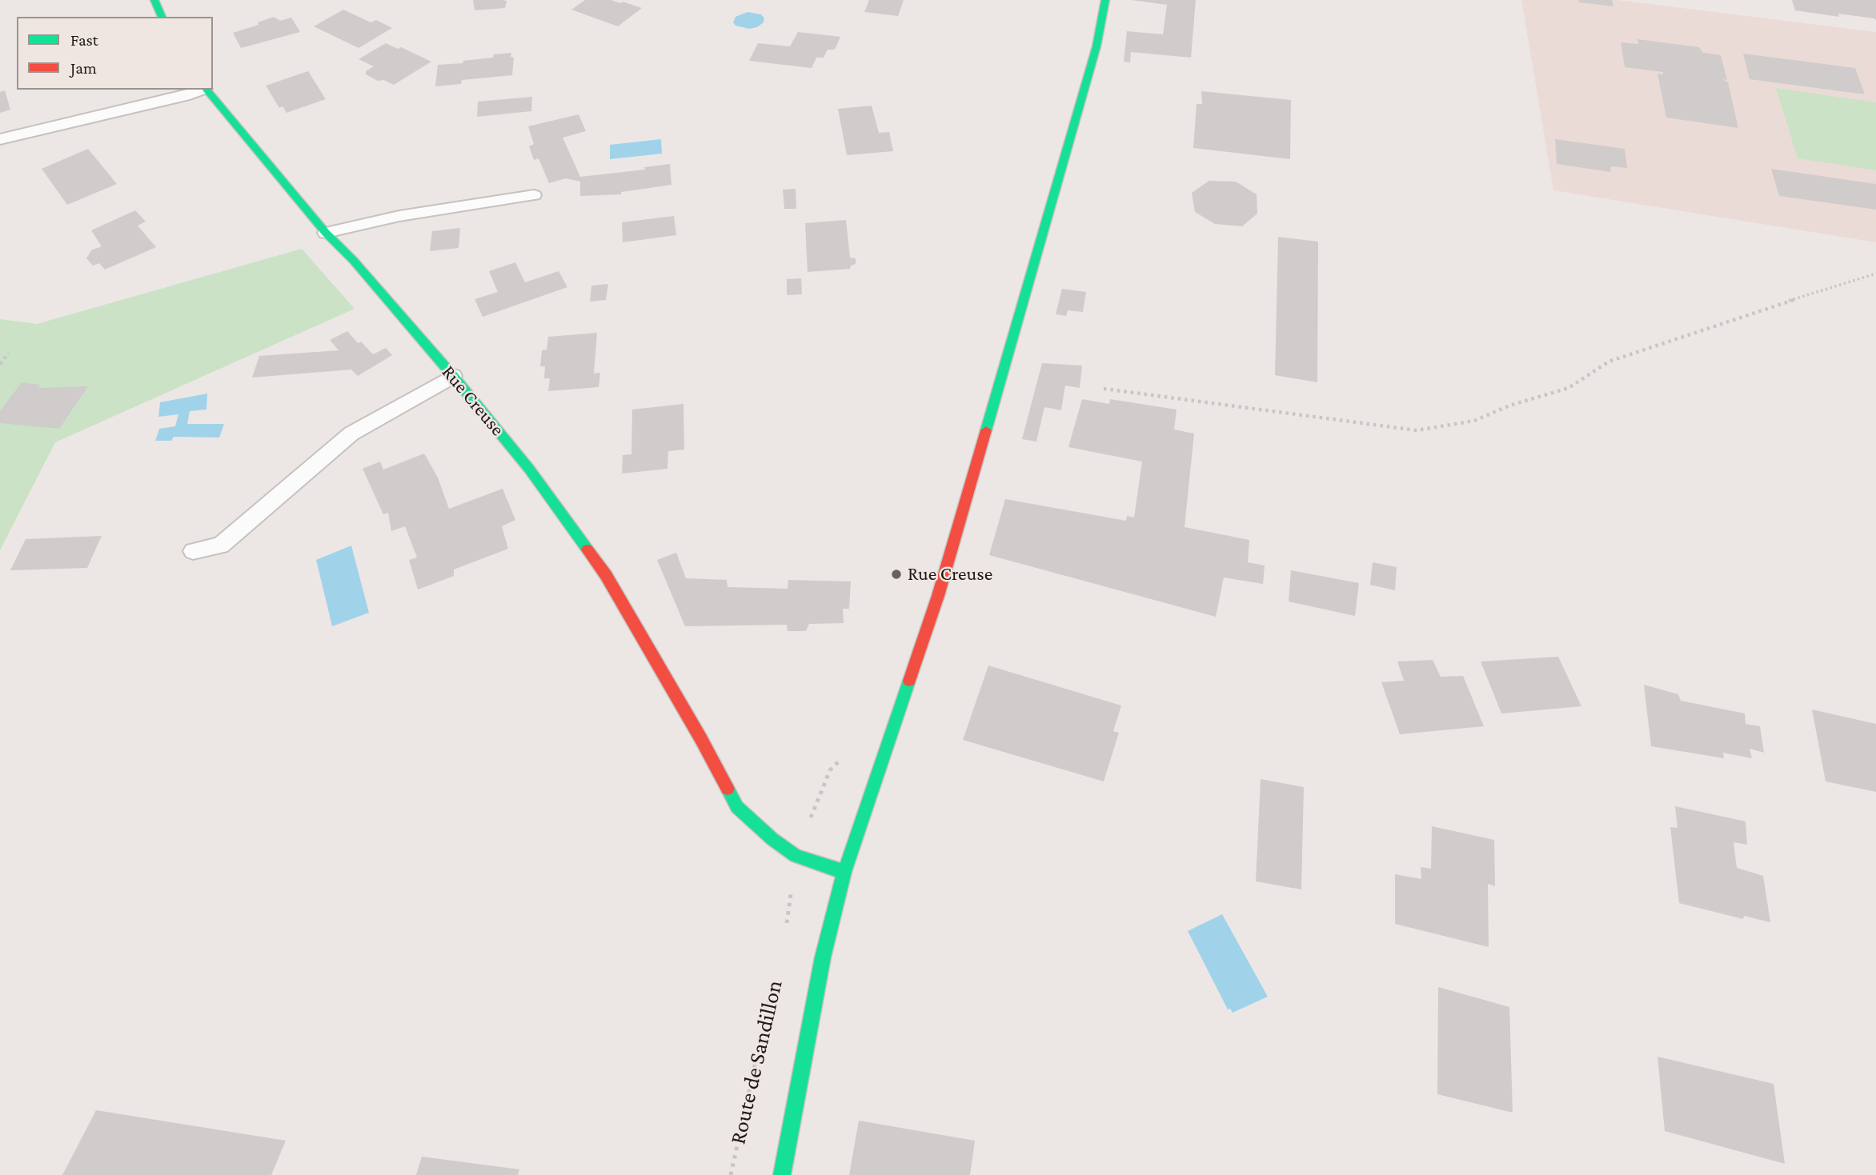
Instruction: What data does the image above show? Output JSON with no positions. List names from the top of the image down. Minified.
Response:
{"streets":{"main road":["Rue Creuse"],"path":["Route de Sandillon"]},"places":["Rue Creuse"],"legend":["Fast","Jam"]}
